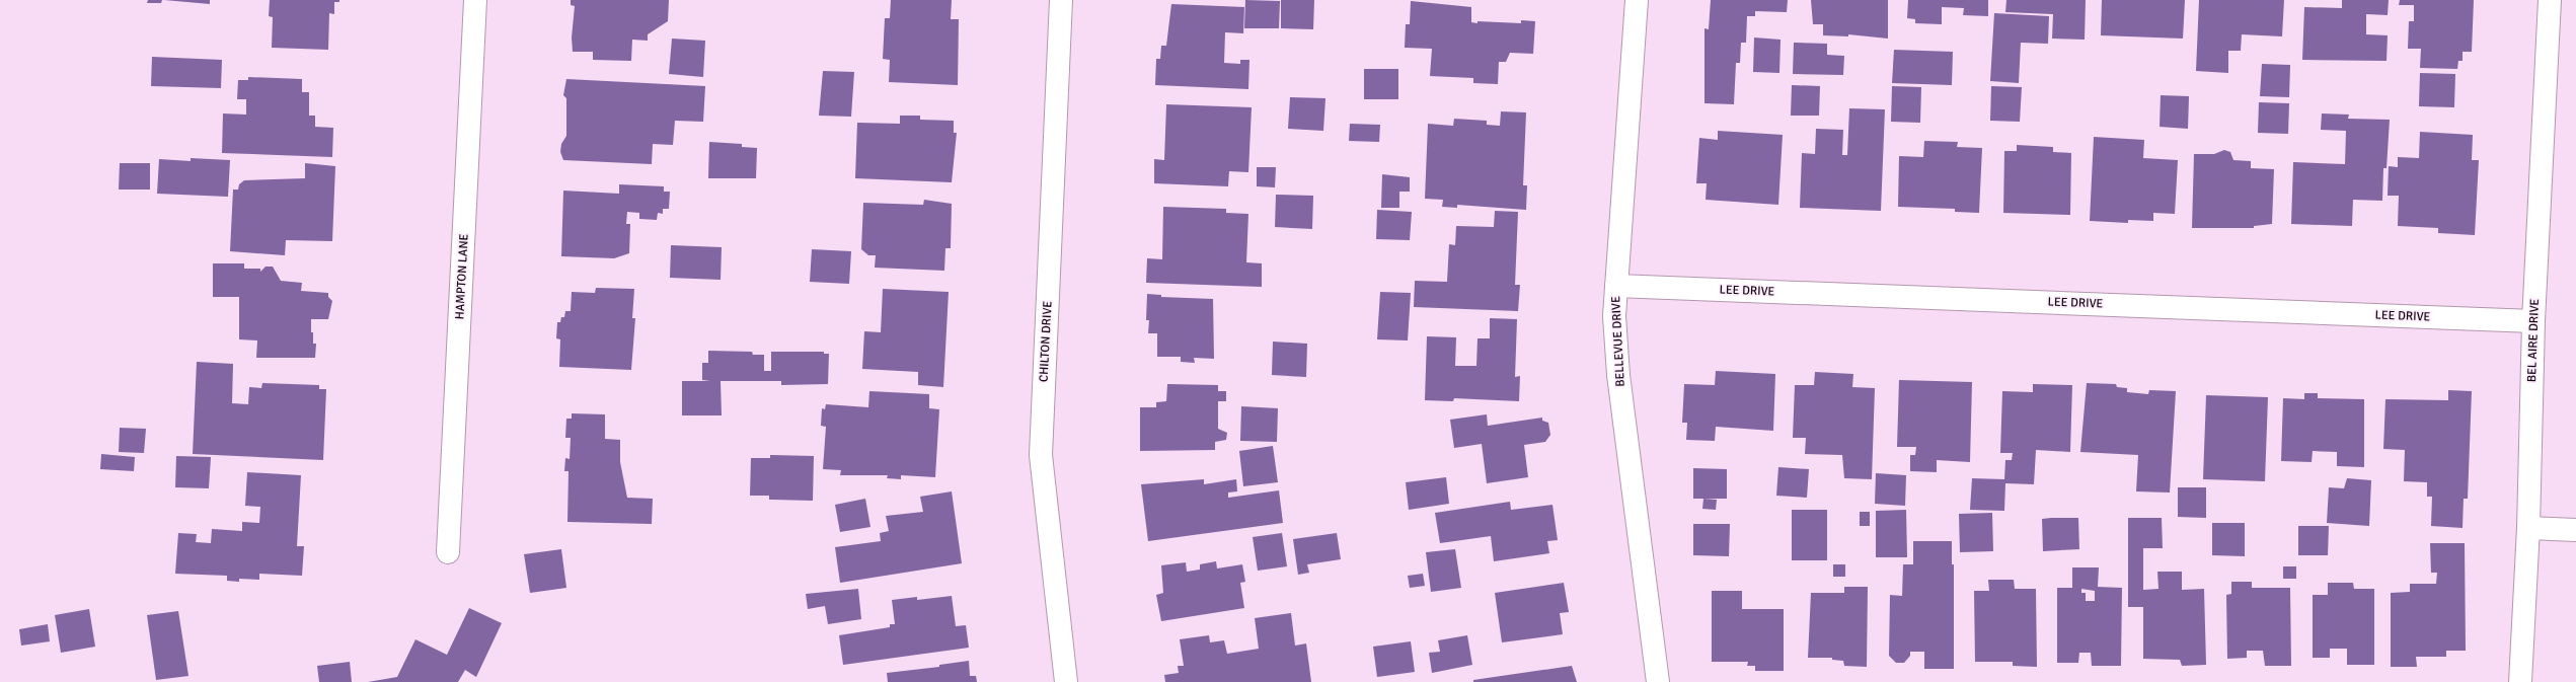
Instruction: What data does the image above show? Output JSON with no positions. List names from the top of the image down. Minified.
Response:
{"streets":{"street":["HAMPTON LANE","LEE DRIVE","BEL AIRE DRIVE","CHILTON DRIVE","BELLEVUE DRIVE"]},"crossings":[["LEE DRIVE","BEL AIRE DRIVE"],["LEE DRIVE","BELLEVUE DRIVE"]]}
